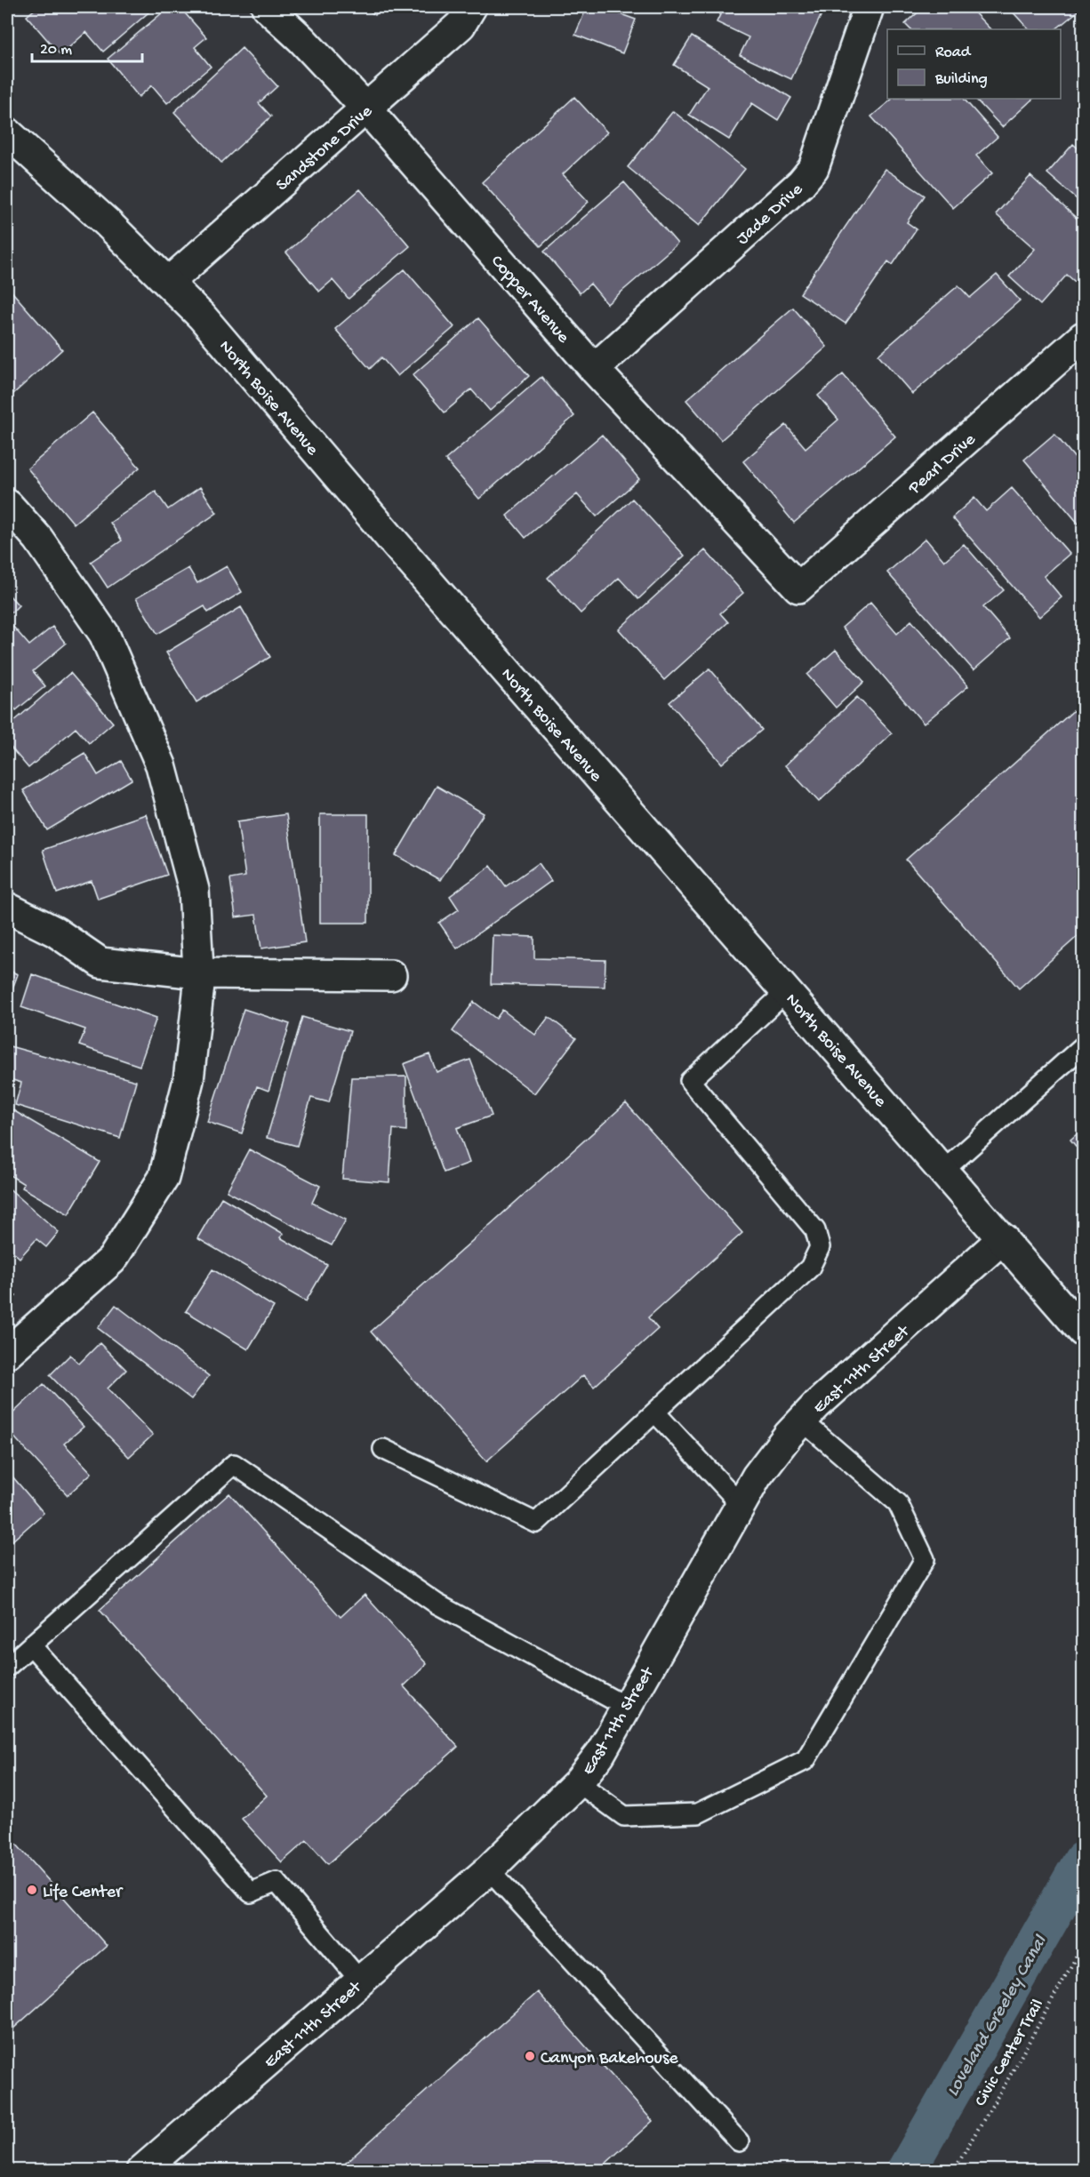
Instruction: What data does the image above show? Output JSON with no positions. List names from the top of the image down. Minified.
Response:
{"streets":{"street":["Sandstone Drive","Jade Drive","Copper Avenue","North Boise Avenue","Pearl Drive","East 11th Street"],"path":["Civic Center Trail"]},"crossings":[["Sandstone Drive","Copper Avenue"],["Sandstone Drive","North Boise Avenue"],["Jade Drive","Copper Avenue"],["Copper Avenue","Pearl Drive"],["North Boise Avenue","East 11th Street"]],"water":["Loveland Greeley Canal"],"places":["Life Center","Canyon Bakehouse"],"legend":["Road","Building"],"scale_bar":"20 m"}
